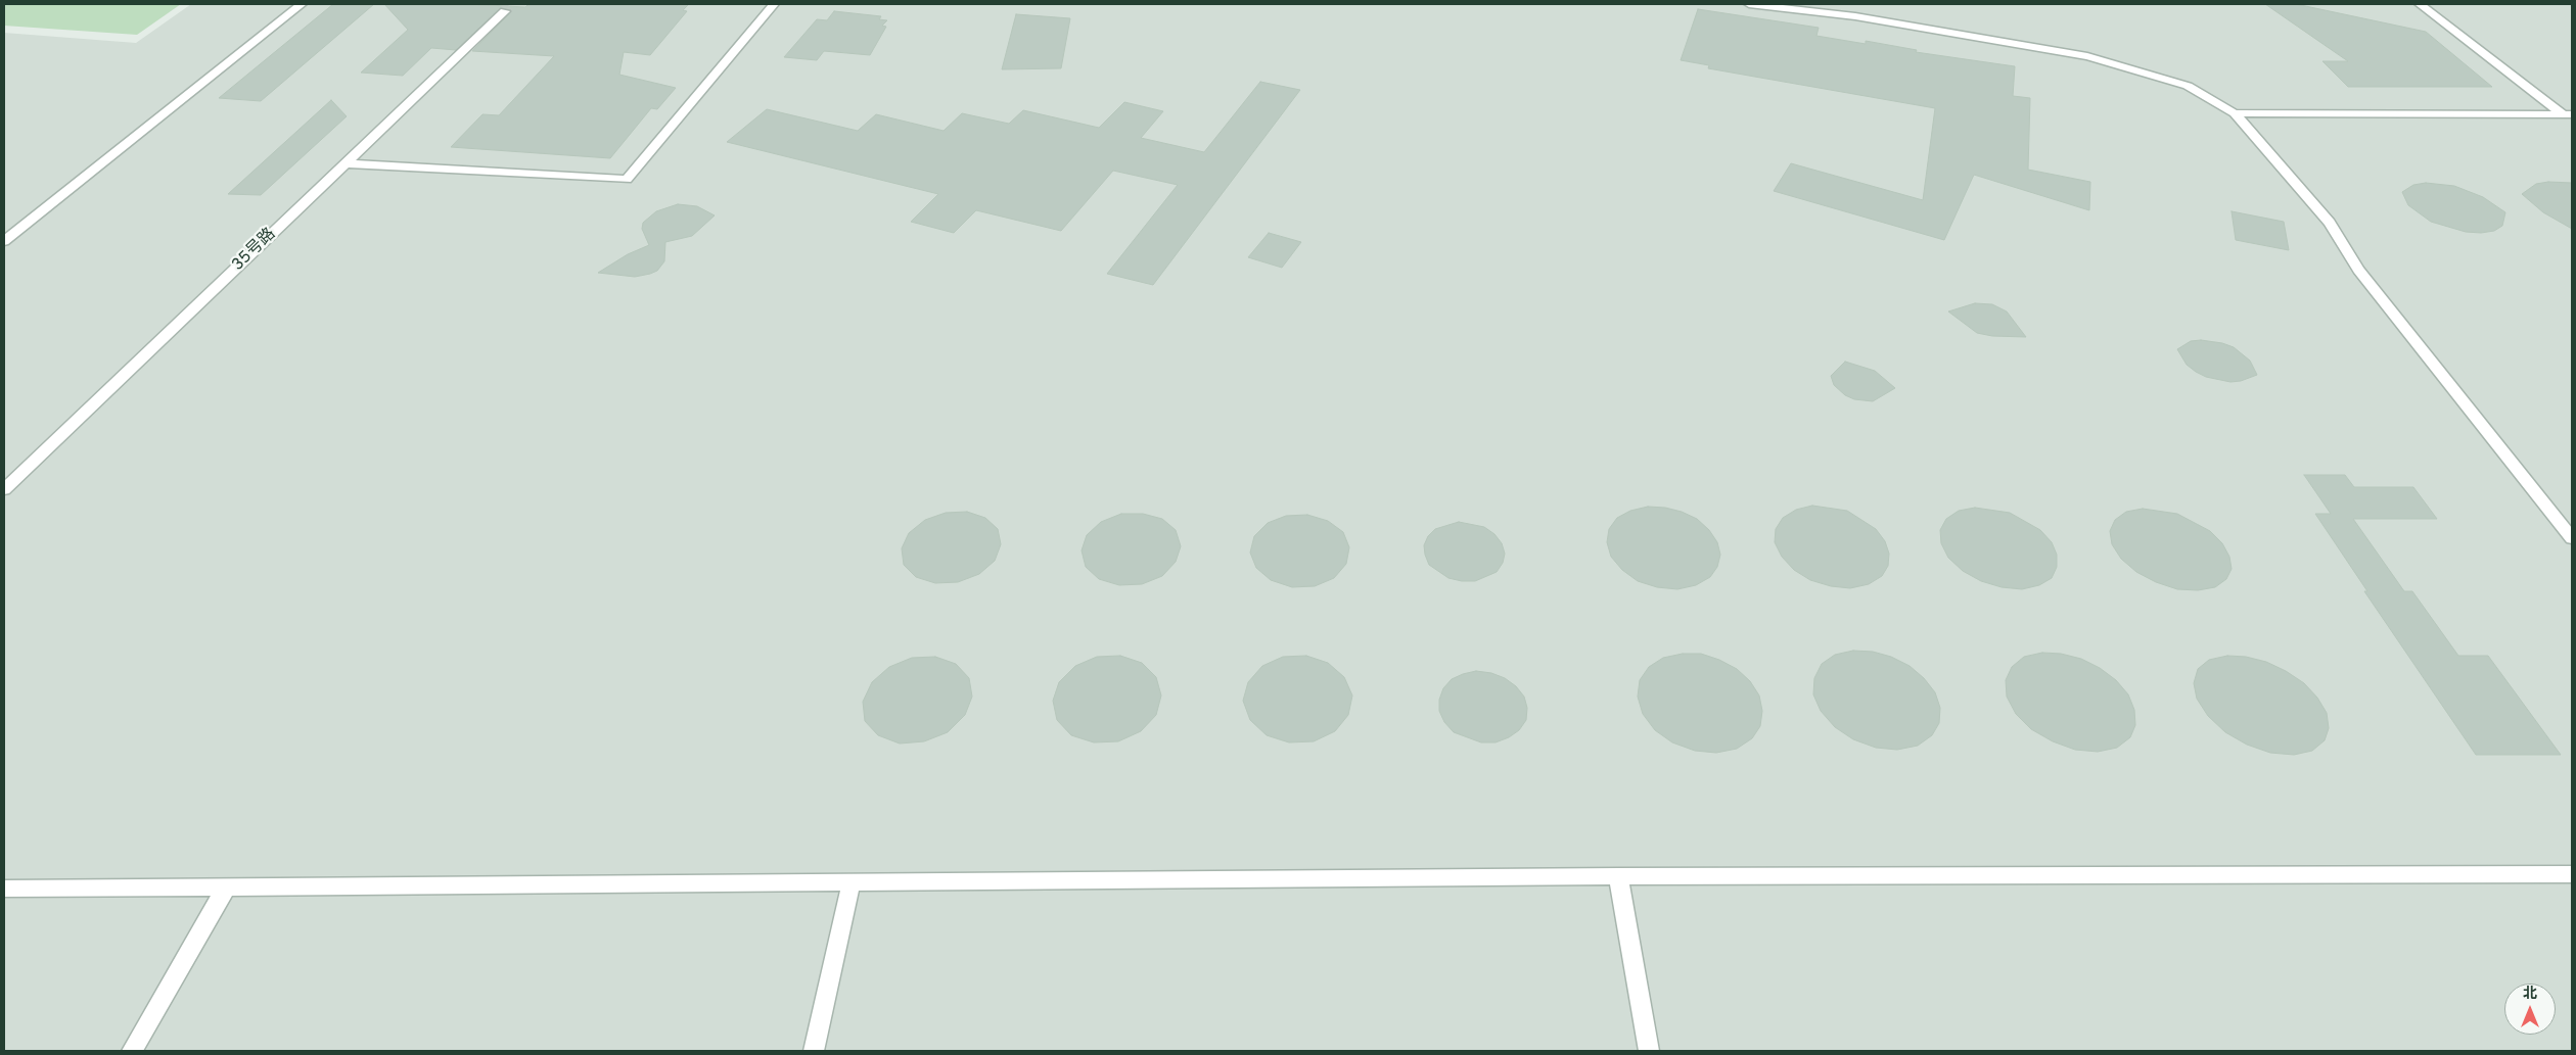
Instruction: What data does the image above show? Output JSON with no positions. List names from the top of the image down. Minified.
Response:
{"streets":{"street":["35号路"]},"north":"top"}
